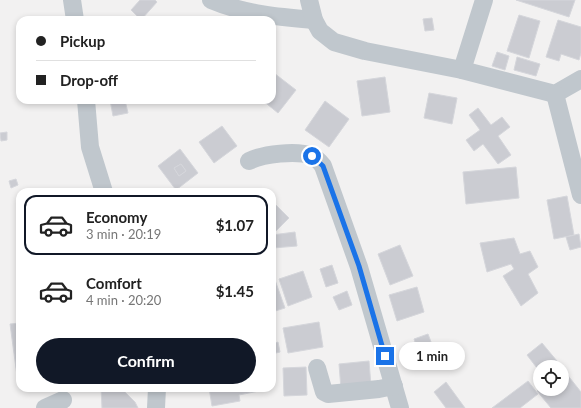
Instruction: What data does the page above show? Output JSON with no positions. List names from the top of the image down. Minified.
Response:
{"page":{"banner":["Pickup","Drop-off"],"list":[{"name":"Economy","note":"3 min · 20:19","value":"$1.07"},{"name":"Comfort","note":"4 min · 20:20","value":"$1.45"}],"buttons":"Confirm","bubble":"1 min"}}
